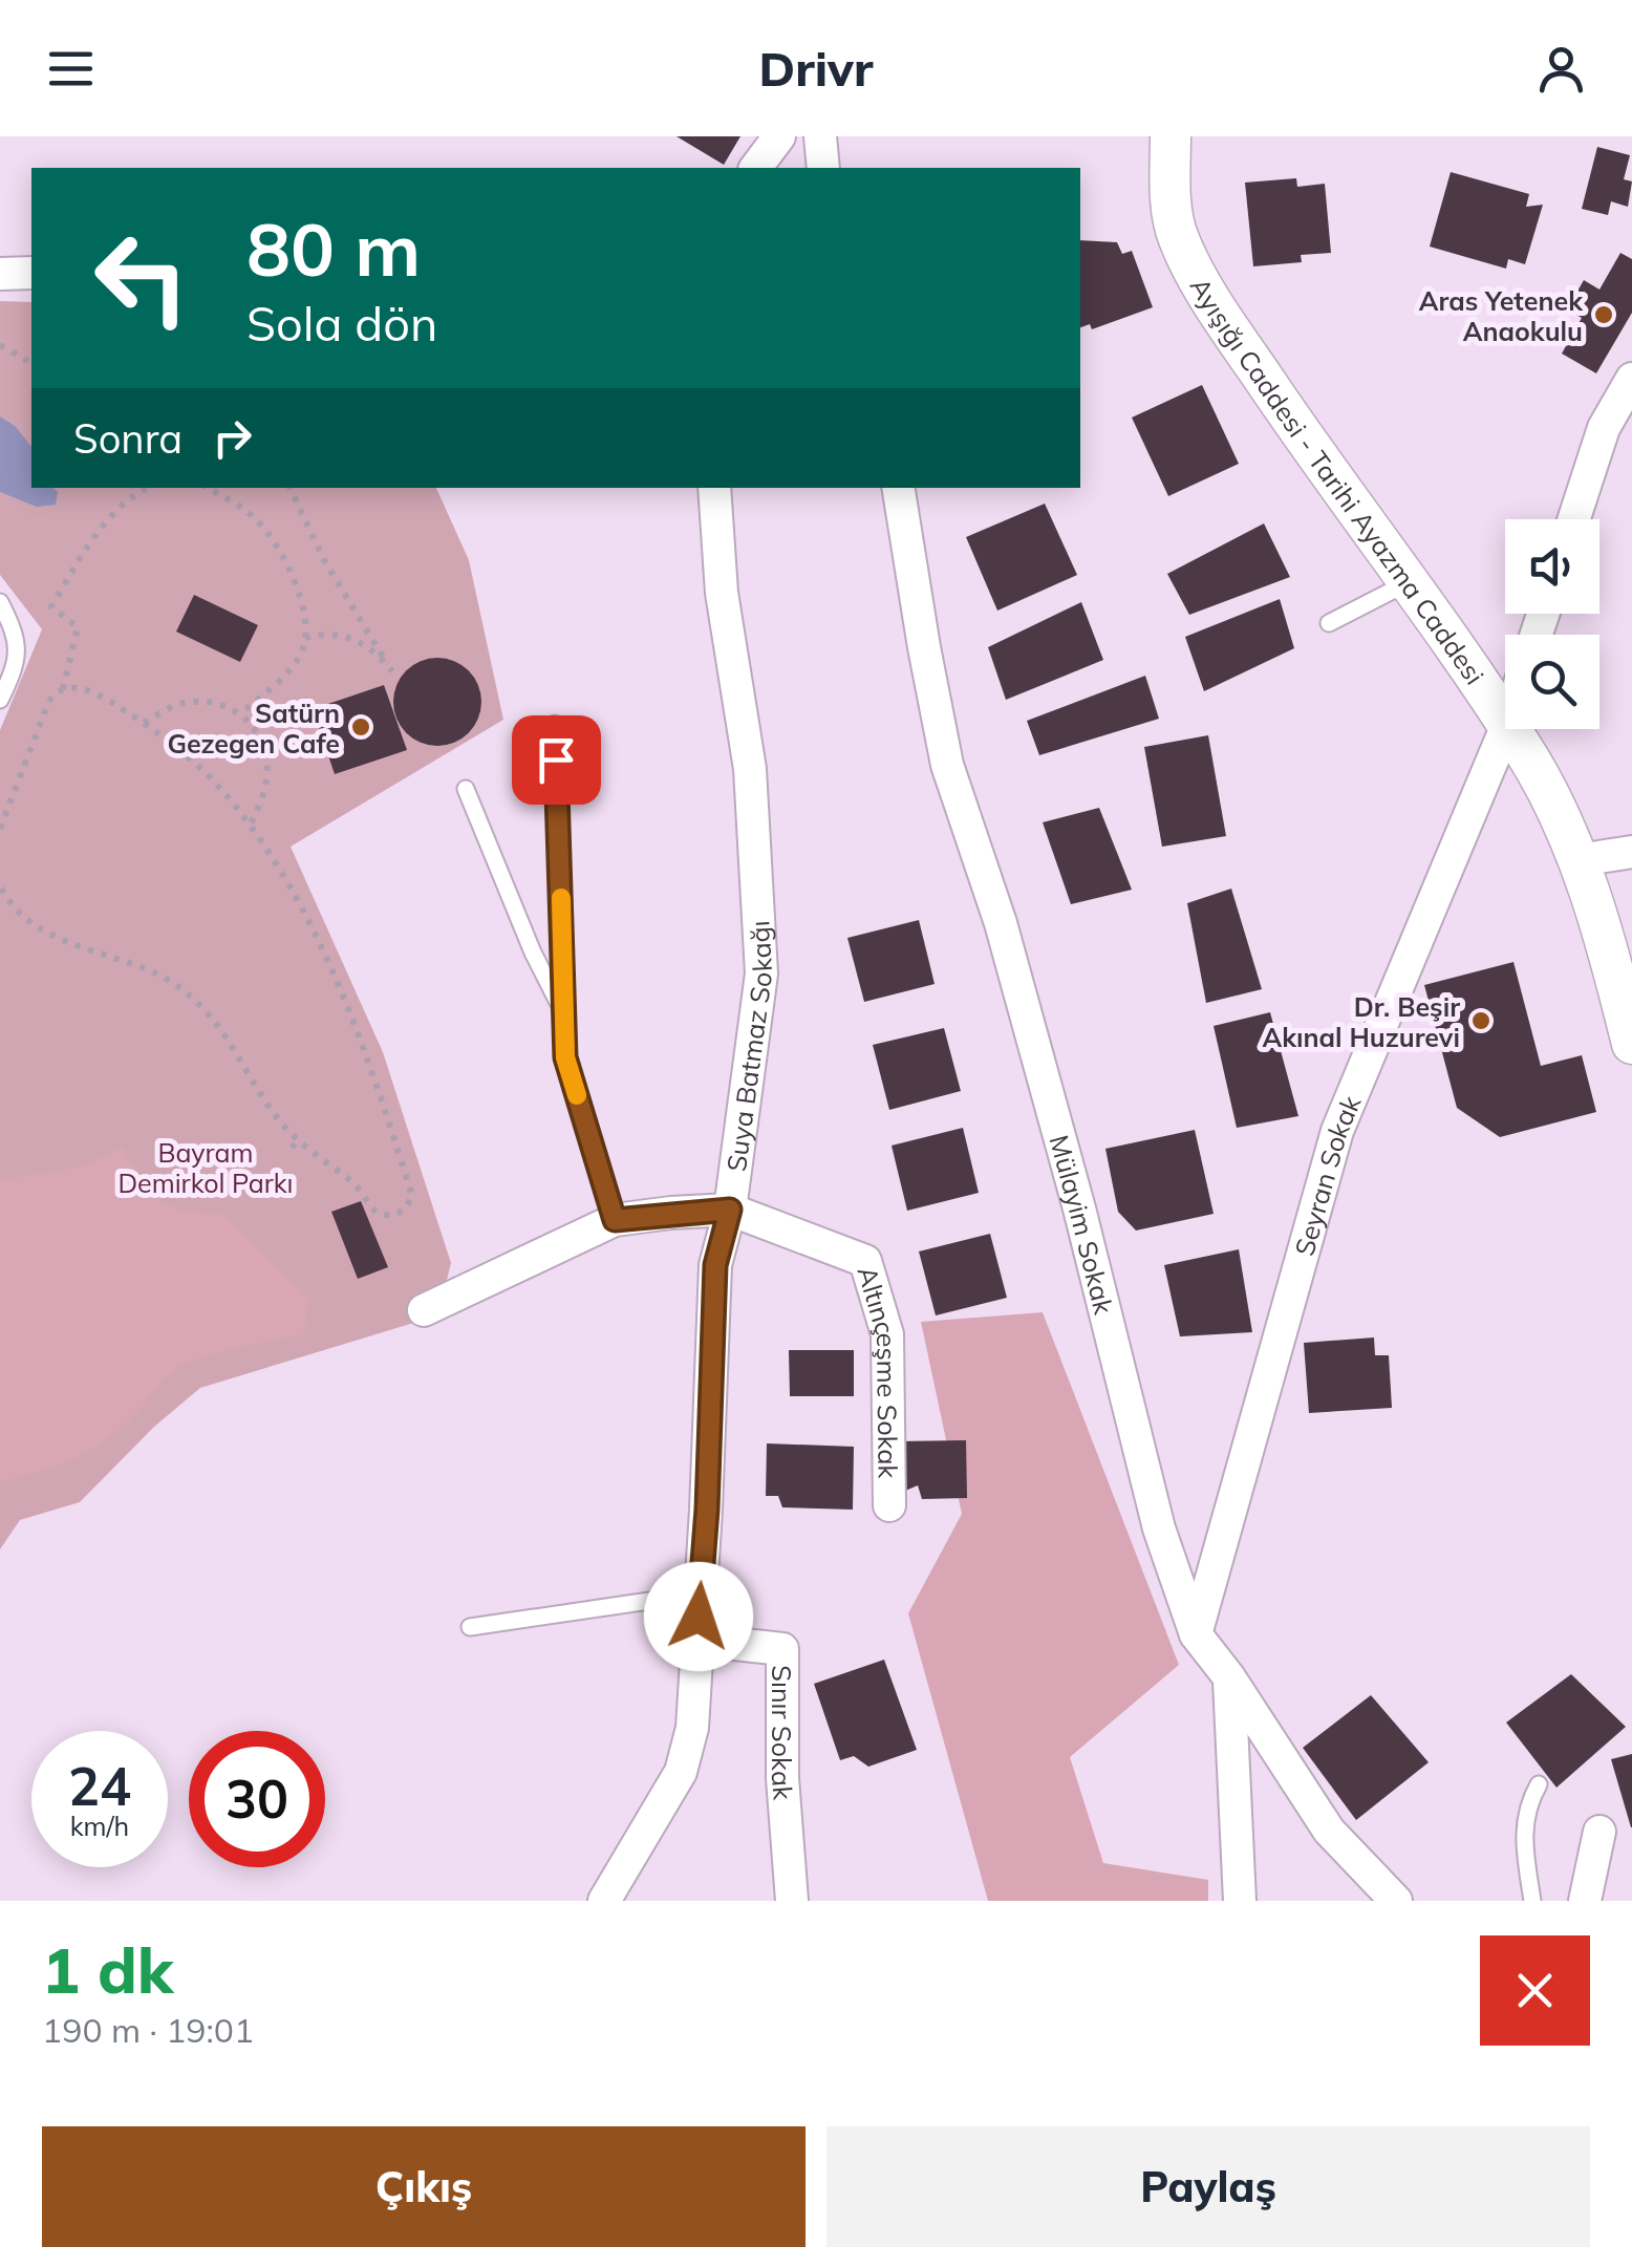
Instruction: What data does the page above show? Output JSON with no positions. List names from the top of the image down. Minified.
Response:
{"streets":{"street":["Ayışığı Caddesi - Tarihi Ayazma Caddesi","Suya Batmaz Sokağı","Seyran Sokak","Mülayim Sokak","Altınçeşme Sokak","Sınır Sokak"]},"crossings":[["Suya Batmaz Sokağı","Altınçeşme Sokak"],["Suya Batmaz Sokağı","Sınır Sokak"],["Seyran Sokak","Mülayim Sokak"]],"parks":["Bayram Demirkol Parkı"],"places":["Aras Yetenek Anaokulu","Satürn Gezegen Cafe","Dr. Beşir Akınal Huzurevi"],"page":{"header":"Drivr","turn":["80 m","Sola dön"],"then":"Sonra","speed":"24 km/h","limit":"30","heading":["1 dk","190 m · 19:01"],"buttons":["Çıkış","Paylaş"]}}
